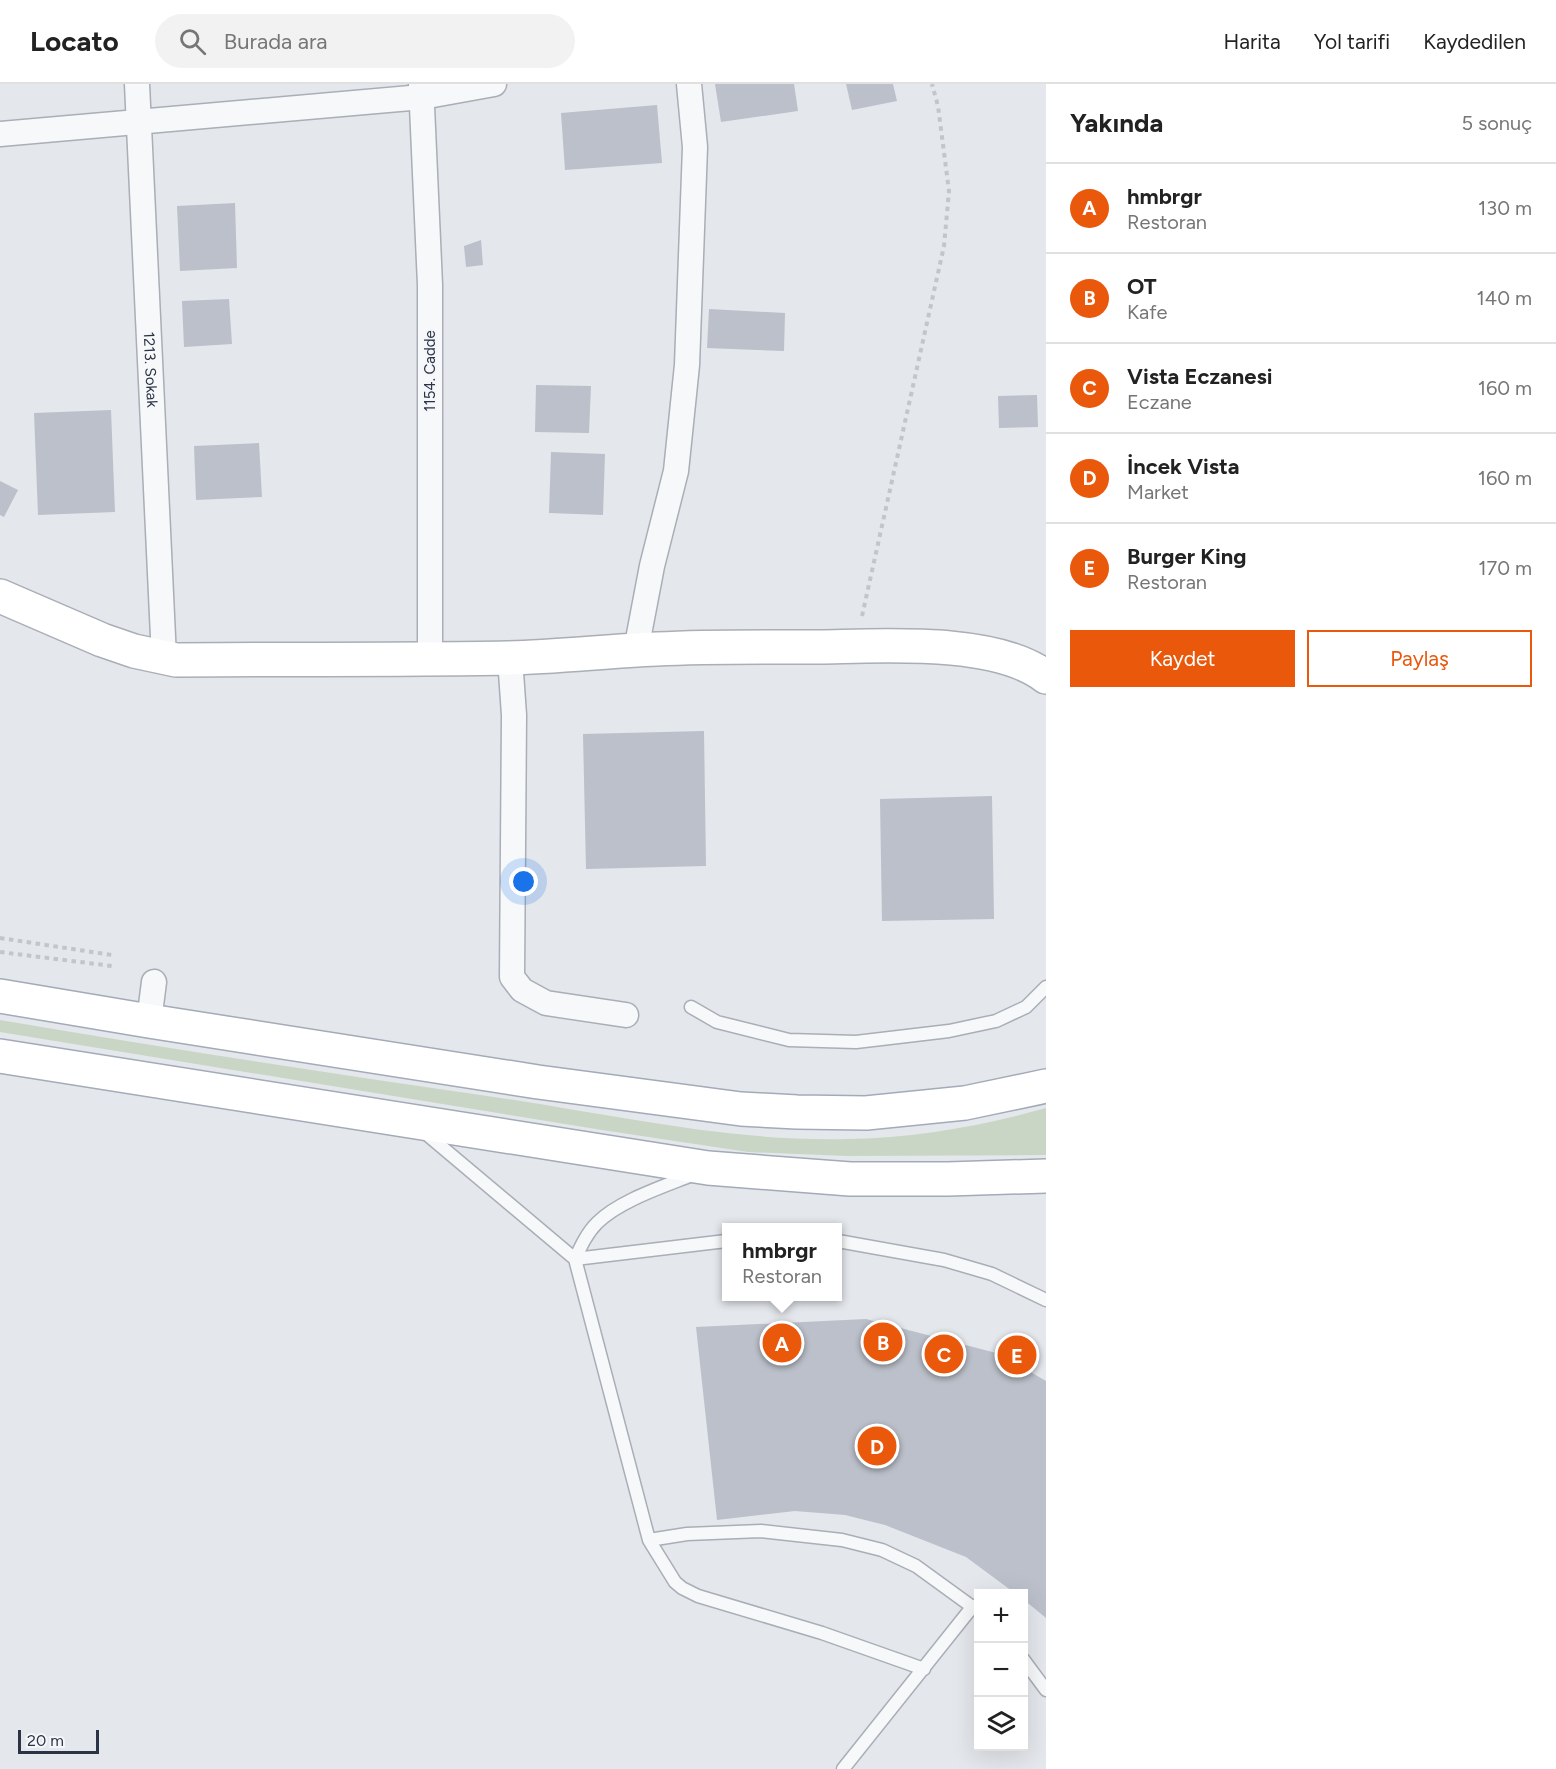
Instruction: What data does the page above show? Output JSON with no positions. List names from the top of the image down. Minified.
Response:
{"streets":{"street":["1213. Sokak","1154. Cadde"]},"scale_bar":"20 m","page":{"header":"Locato","search":"Burada ara","nav":["Harita","Yol tarifi","Kaydedilen"],"heading":["Yakında","5 sonuç"],"list":[{"mark":"A","name":"hmbrgr","note":"Restoran","value":"130 m"},{"mark":"B","name":"OT","note":"Kafe","value":"140 m"},{"mark":"C","name":"Vista Eczanesi","note":"Eczane","value":"160 m"},{"mark":"D","name":"İncek Vista","note":"Market","value":"160 m"},{"mark":"E","name":"Burger King","note":"Restoran","value":"170 m"}],"buttons":["Kaydet","Paylaş"],"popup":["hmbrgr","Restoran"],"pins":["B","A","C","E","D"],"map_buttons":["+","−"],"scale":"20 m"}}
